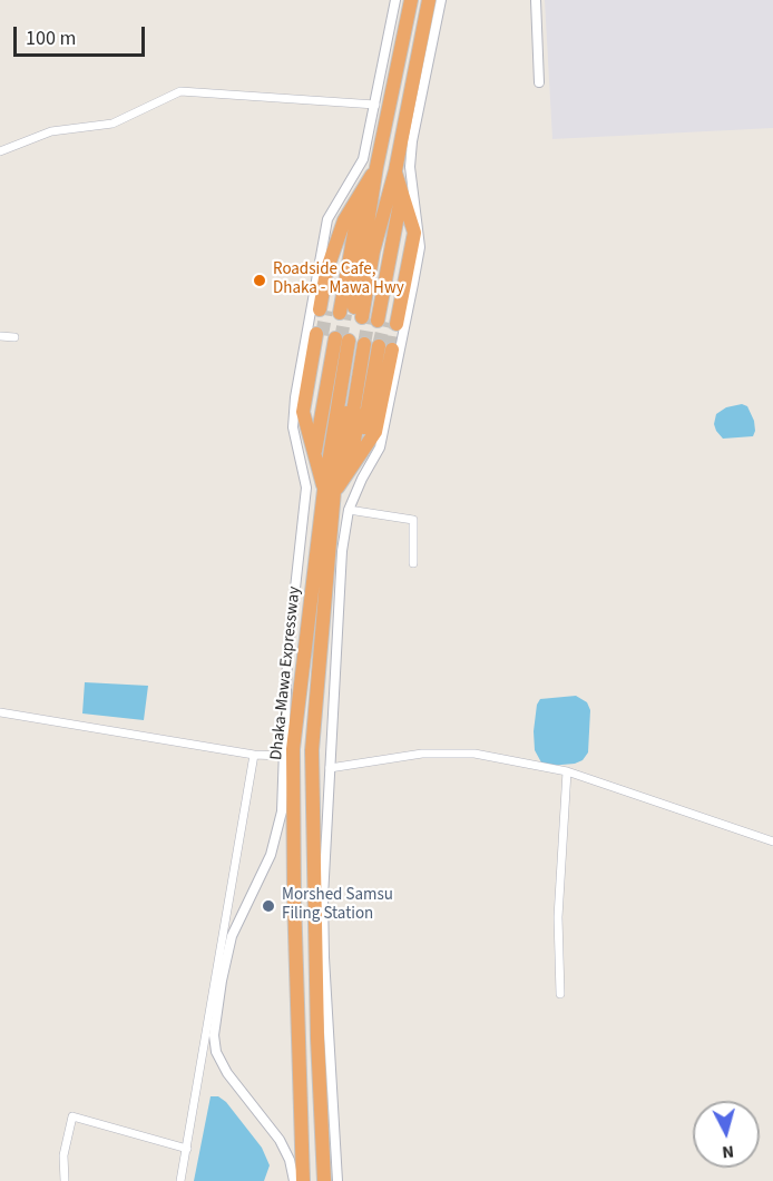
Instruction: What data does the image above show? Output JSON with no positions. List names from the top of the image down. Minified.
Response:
{"streets":{"highway":["Dhaka-Mawa Expressway"]},"places":["Roadside Cafe, Dhaka - Mawa Hwy","Morshed Samsu Filing Station"],"scale_bar":"100 m","north":"bottom"}
